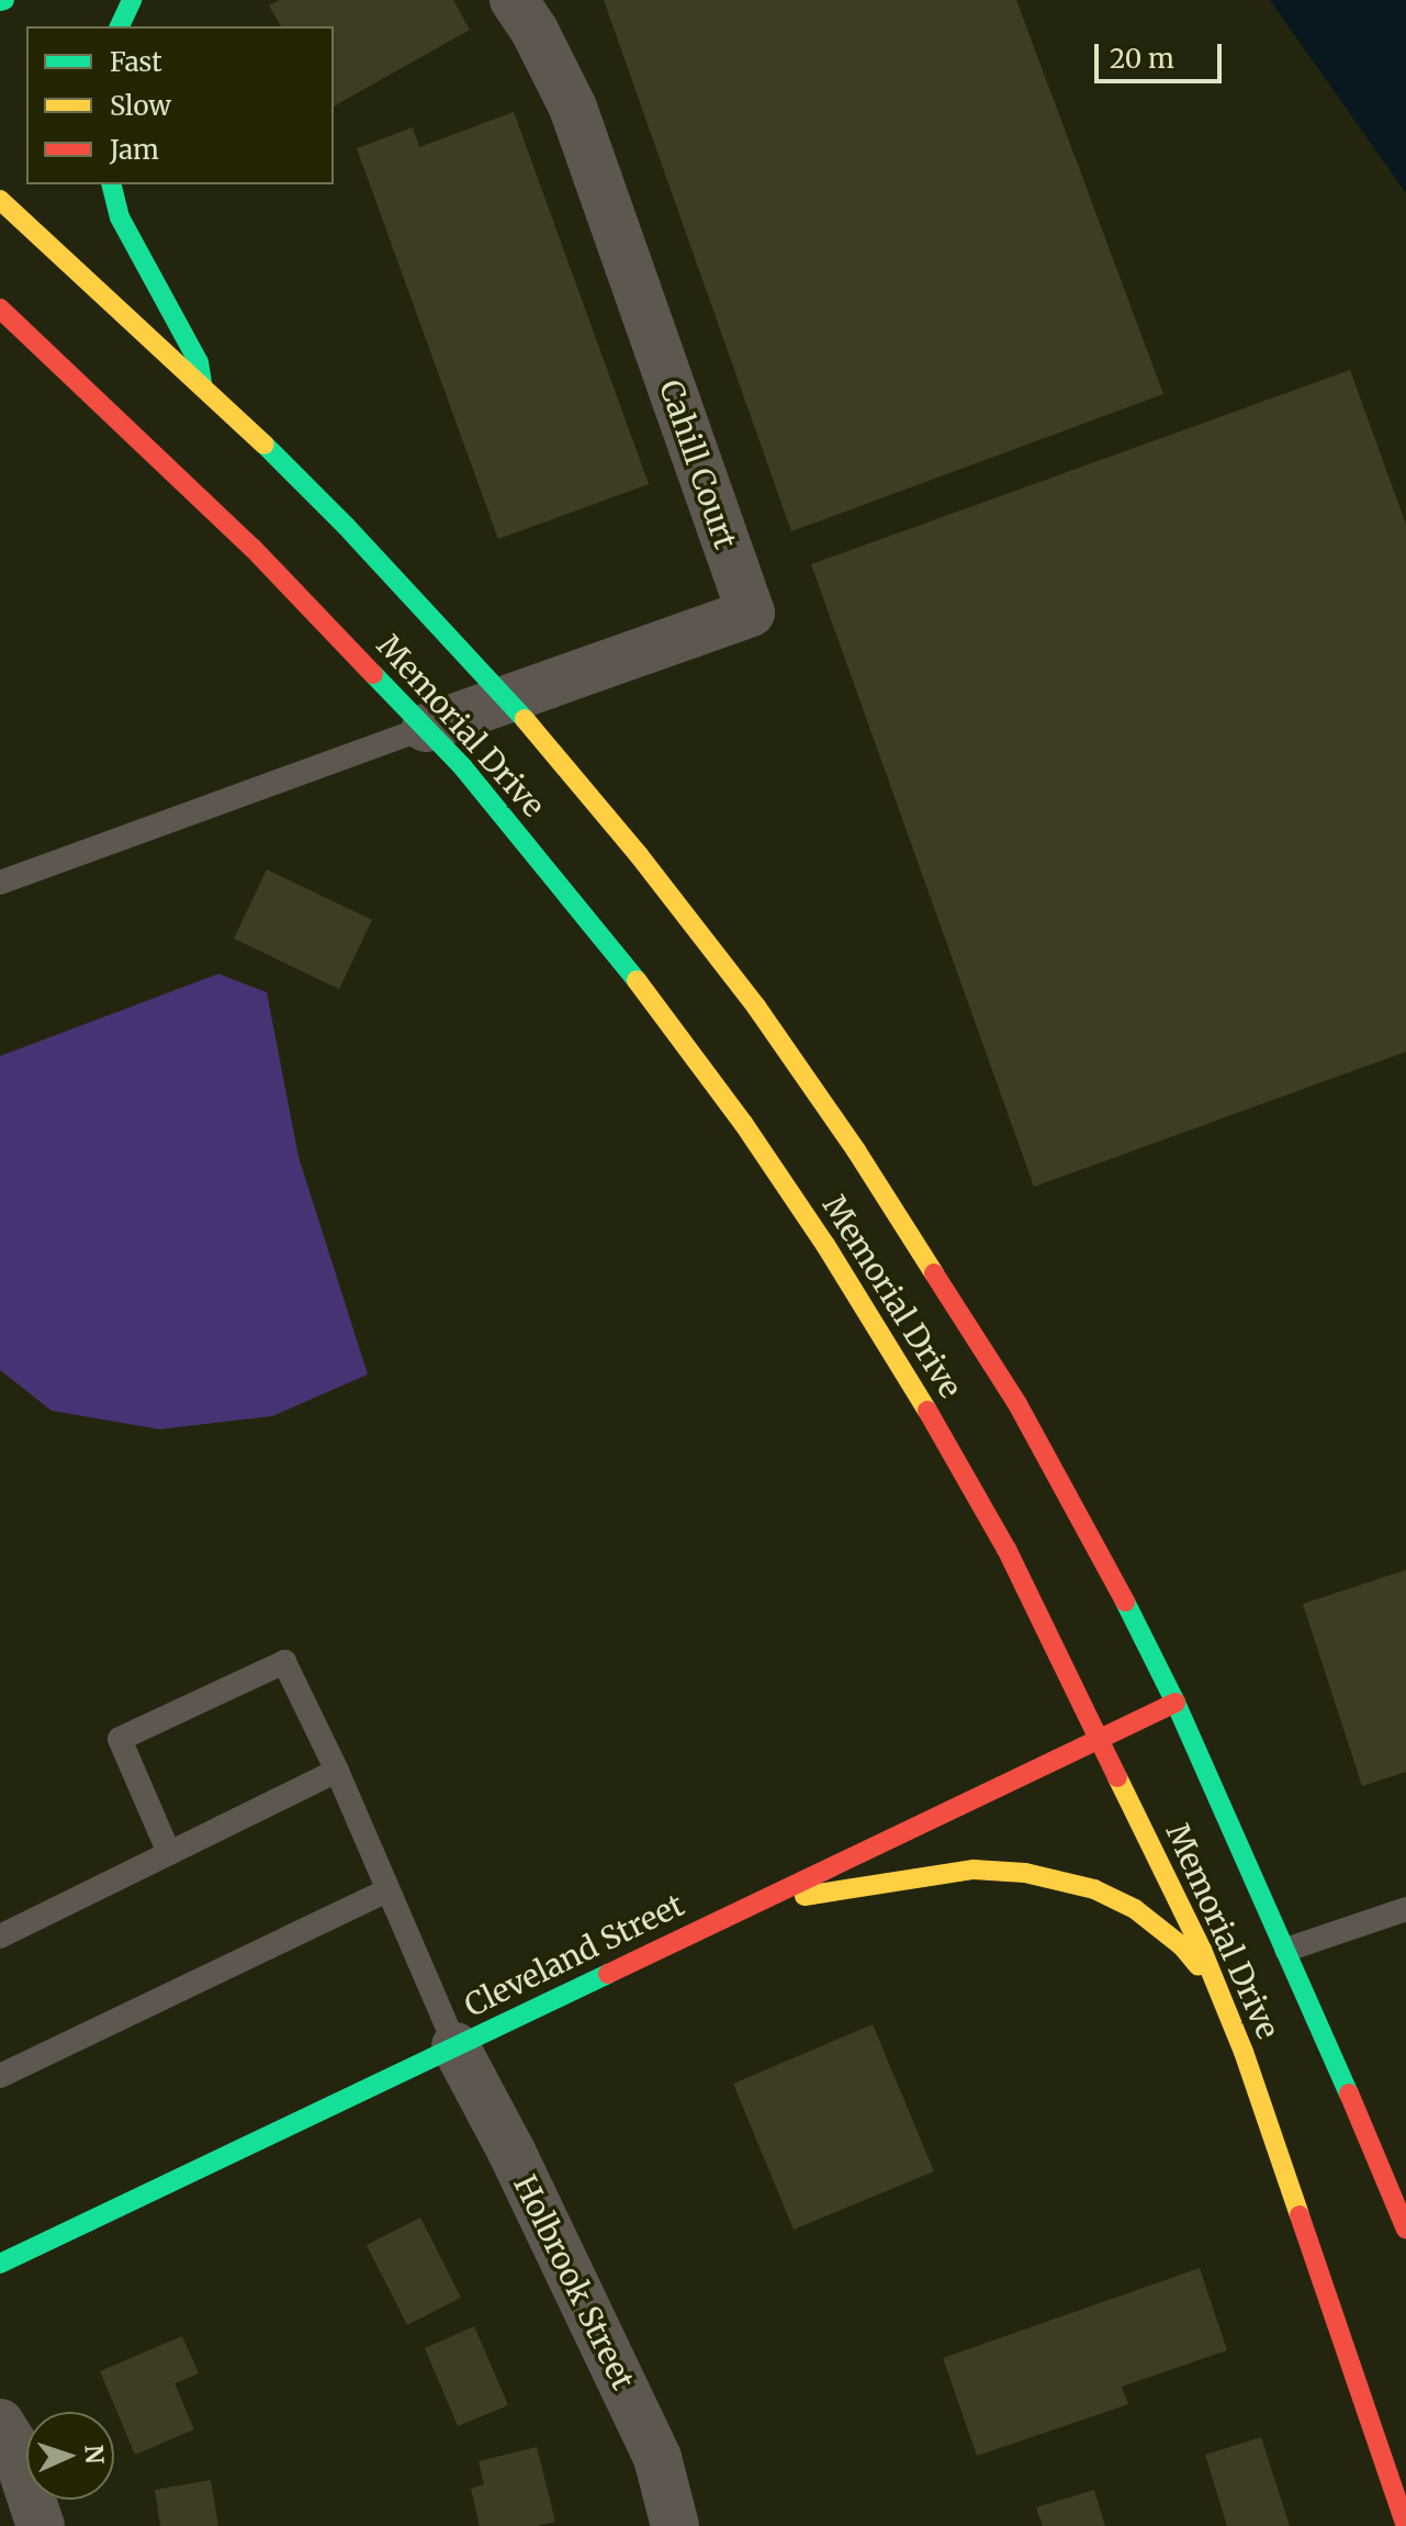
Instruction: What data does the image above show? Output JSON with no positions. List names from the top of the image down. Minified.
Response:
{"streets":{"main road":["Memorial Drive","Cleveland Street"],"street":["Cahill Court","Holbrook Street"]},"crossings":[["Cahill Court","Memorial Drive"],["Memorial Drive","Cleveland Street"],["Cleveland Street","Holbrook Street"]],"legend":["Fast","Slow","Jam"],"scale_bar":"20 m","north":"right"}
